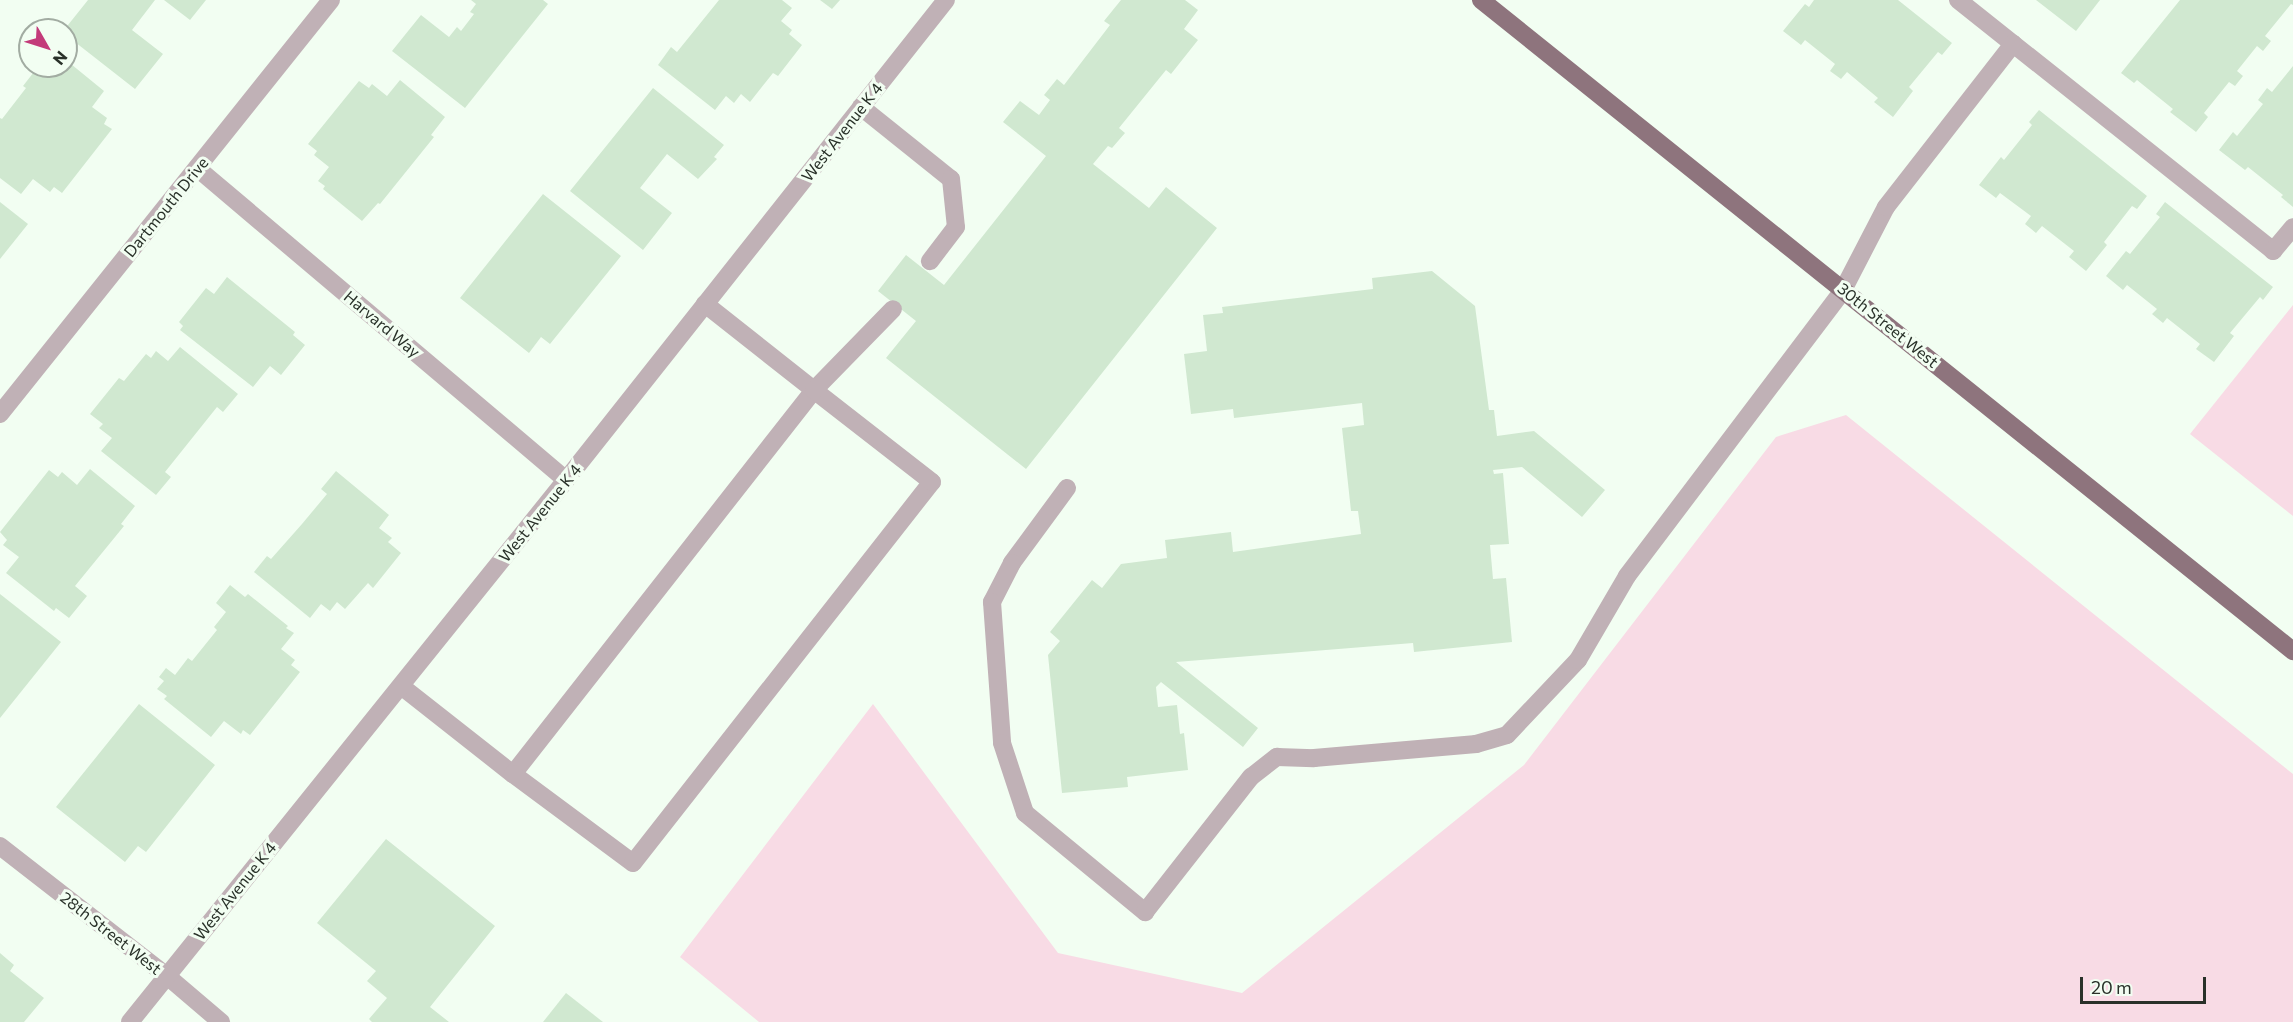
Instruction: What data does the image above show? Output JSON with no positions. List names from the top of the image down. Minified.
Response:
{"streets":{"main road":["30th Street West"],"street":["West Avenue K 4","Dartmouth Drive","Harvard Way","28th Street West"]},"crossings":[["West Avenue K 4","Harvard Way"],["West Avenue K 4","28th Street West"],["Dartmouth Drive","Harvard Way"]],"scale_bar":"20 m","north":"bottom right"}
